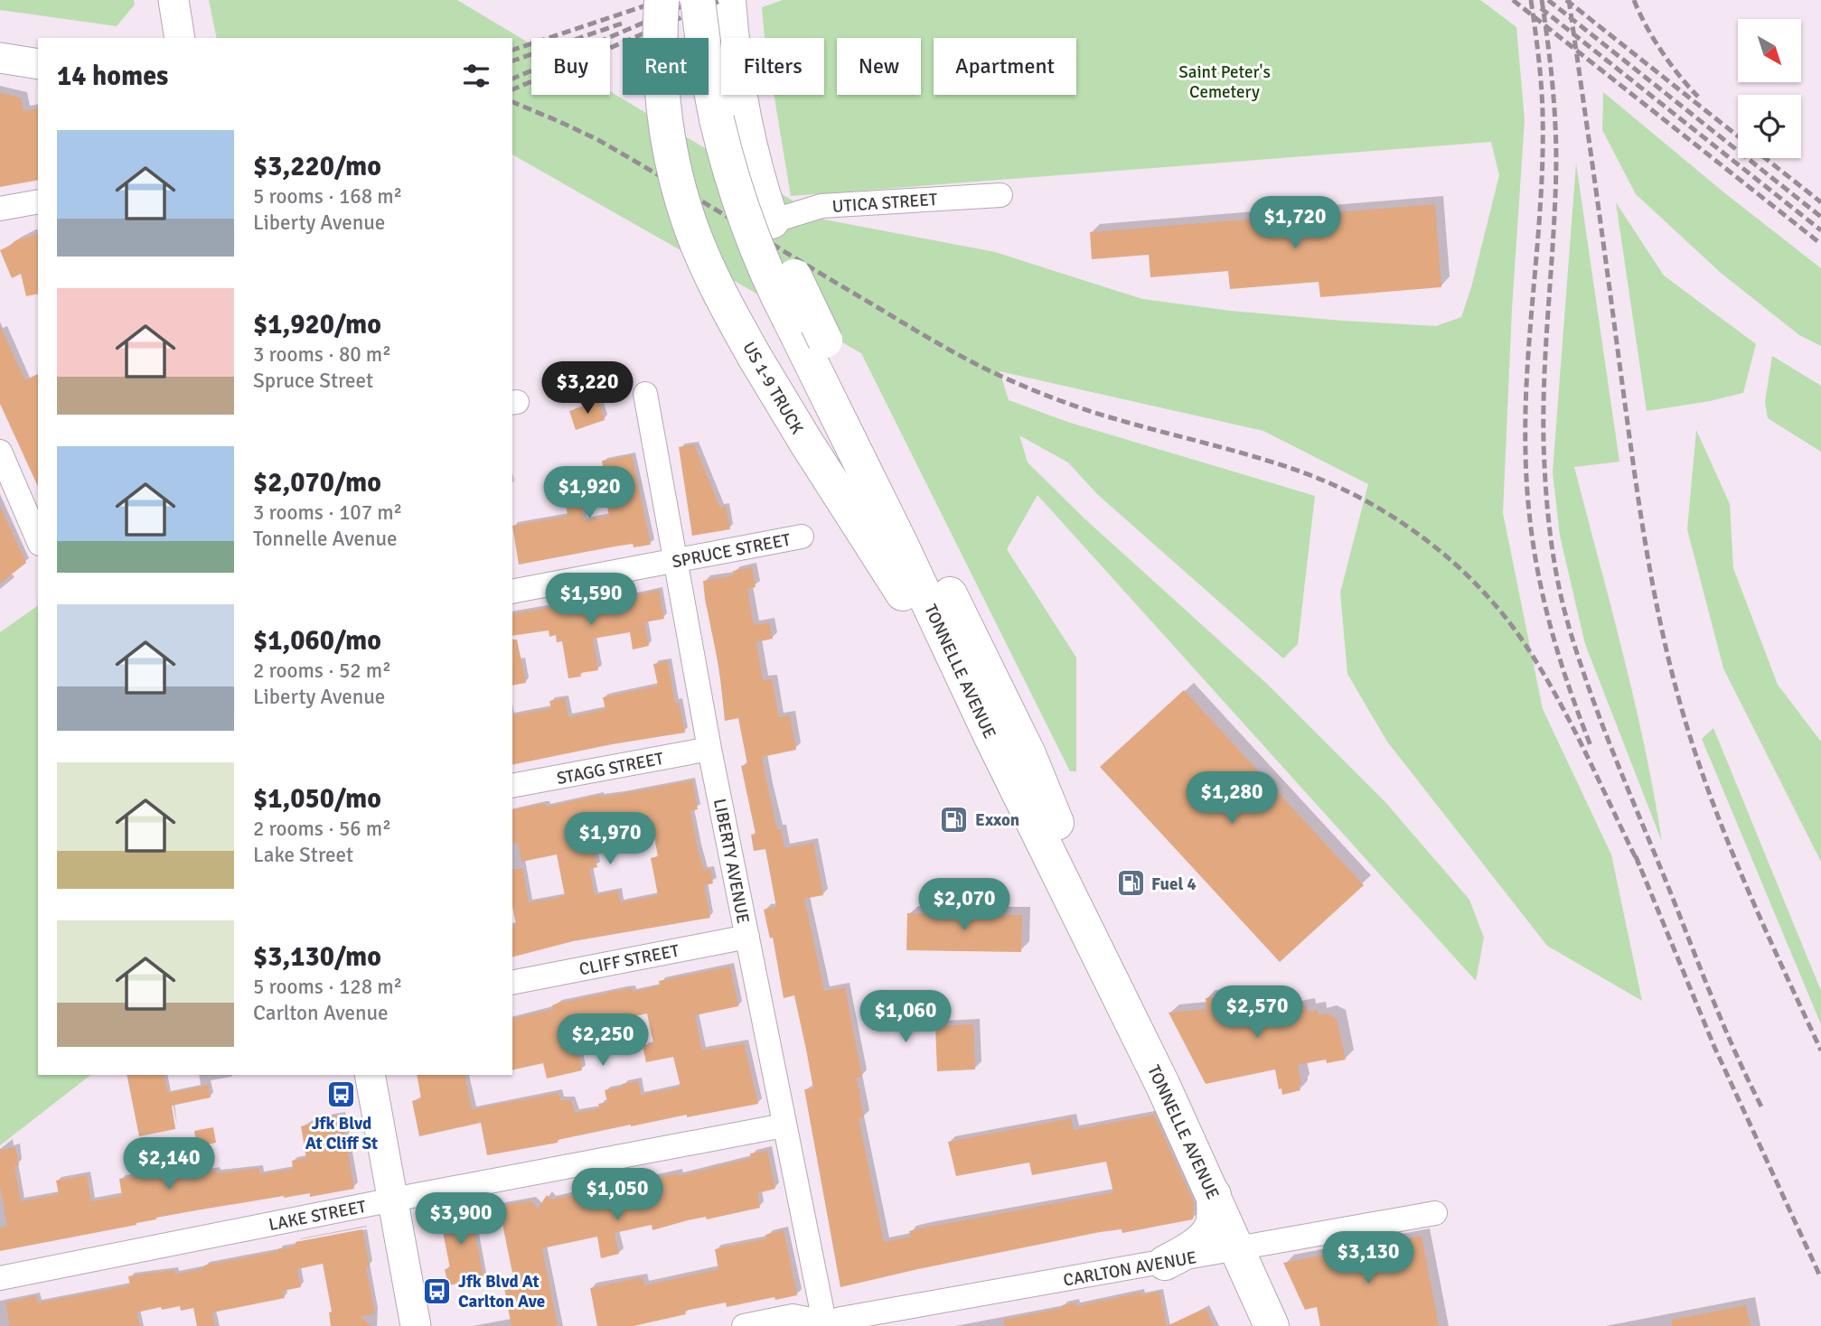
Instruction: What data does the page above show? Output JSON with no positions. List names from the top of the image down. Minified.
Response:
{"streets":{"highway":["US 1-9 TRUCK","TONNELLE AVENUE"],"street":["UTICA STREET","SPRUCE STREET","STAGG STREET","LIBERTY AVENUE","CLIFF STREET","LAKE STREET","CARLTON AVENUE"]},"crossings":[["UTICA STREET","TONNELLE AVENUE"],["US 1-9 TRUCK","TONNELLE AVENUE"],["SPRUCE STREET","LIBERTY AVENUE"],["TONNELLE AVENUE","CARLTON AVENUE"],["STAGG STREET","LIBERTY AVENUE"],["LIBERTY AVENUE","CLIFF STREET"],["LIBERTY AVENUE","LAKE STREET"],["LIBERTY AVENUE","CARLTON AVENUE"]],"parks":["Saint Peter's Cemetery"],"places":{"fuel station":["Exxon","Fuel 4"],"bus stop":["Jfk Blvd At Cliff St","Jfk Blvd At Carlton Ave"]},"north":"bottom right","page":{"chip":["Buy","Rent","Filters","New","Apartment"],"heading":"14 homes","list":[{"name":"$3,220/mo","note":"5 rooms · 168 m² · Liberty Avenue"},{"name":"$1,920/mo","note":"3 rooms · 80 m² · Spruce Street"},{"name":"$2,070/mo","note":"3 rooms · 107 m² · Tonnelle Avenue"},{"name":"$1,060/mo","note":"2 rooms · 52 m² · Liberty Avenue"},{"name":"$1,050/mo","note":"2 rooms · 56 m² · Lake Street"},{"name":"$3,130/mo","note":"5 rooms · 128 m² · Carlton Avenue"}],"price":["$1,720","$3,220","$1,920","$1,590","$1,280","$1,970","$2,070","$2,570","$1,060","$2,250","$2,140","$1,050","$3,900","$3,130"]}}
